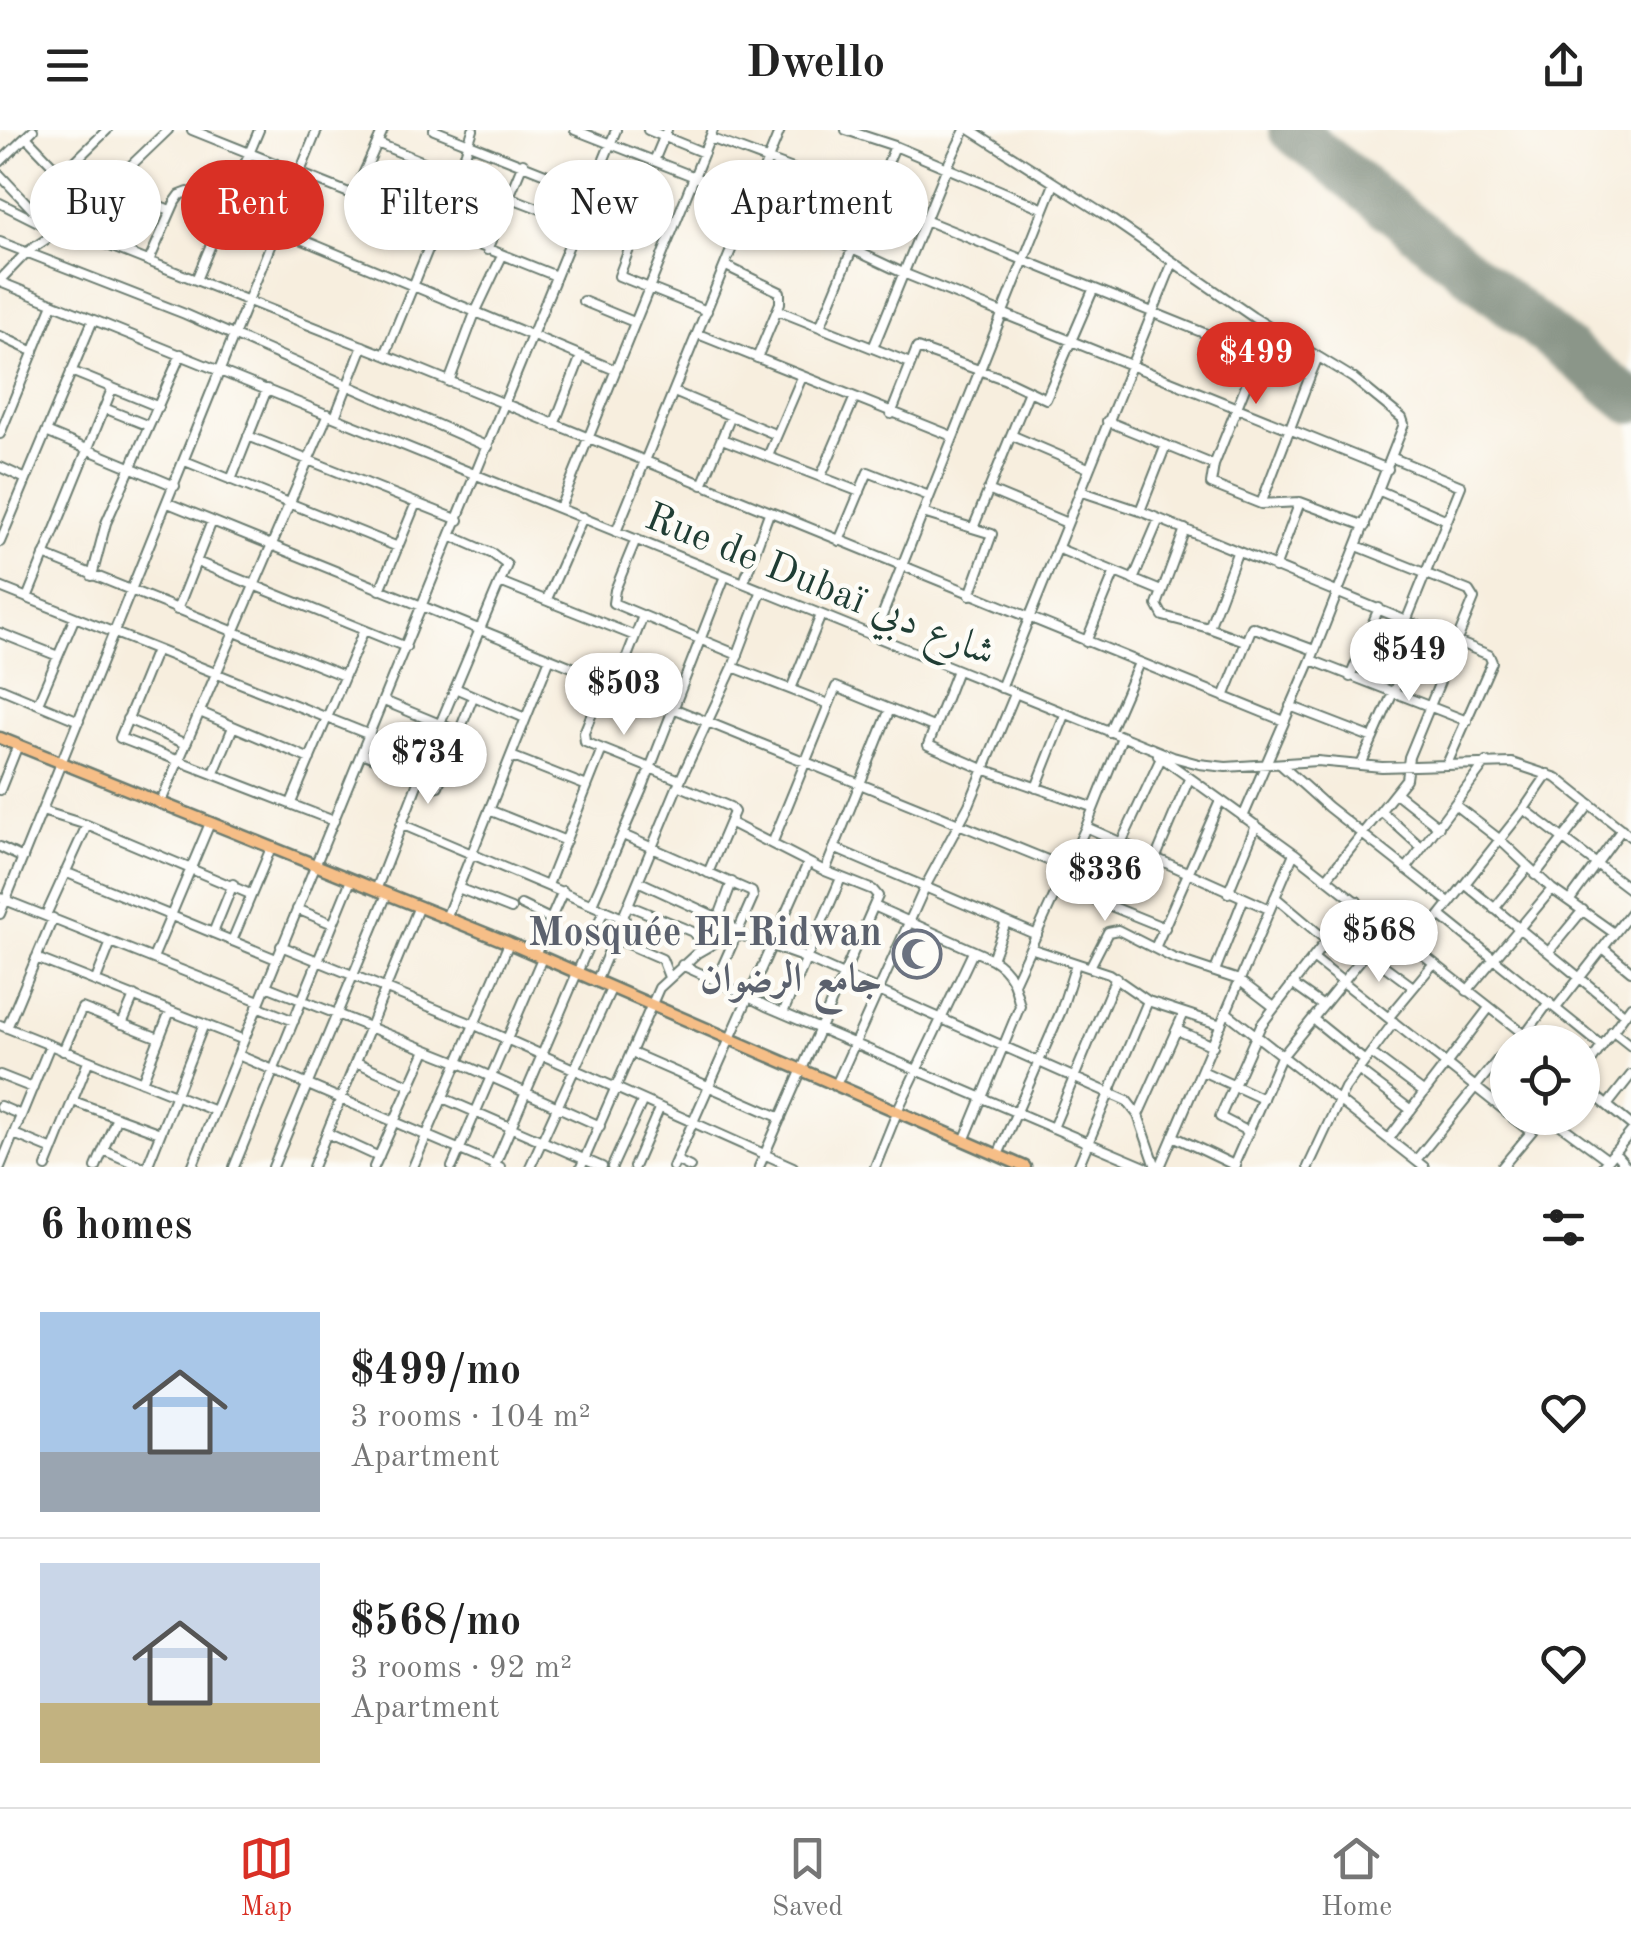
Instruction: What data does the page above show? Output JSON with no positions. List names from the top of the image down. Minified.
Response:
{"streets":{"street":["Rue de Dubaï شارع دبي"]},"places":{"mosque":["Mosquée El-Ridwan جامع الرضوان"]},"page":{"header":"Dwello","chip":["Buy","Rent","Filters","New","Apartment"],"price":["$499","$549","$503","$734","$336","$568"],"heading":"6 homes","list":[{"name":"$499/mo","note":"3 rooms · 104 m² · Apartment"},{"name":"$568/mo","note":"3 rooms · 92 m² · Apartment"}],"tabs":["Map","Saved","Home"]}}
